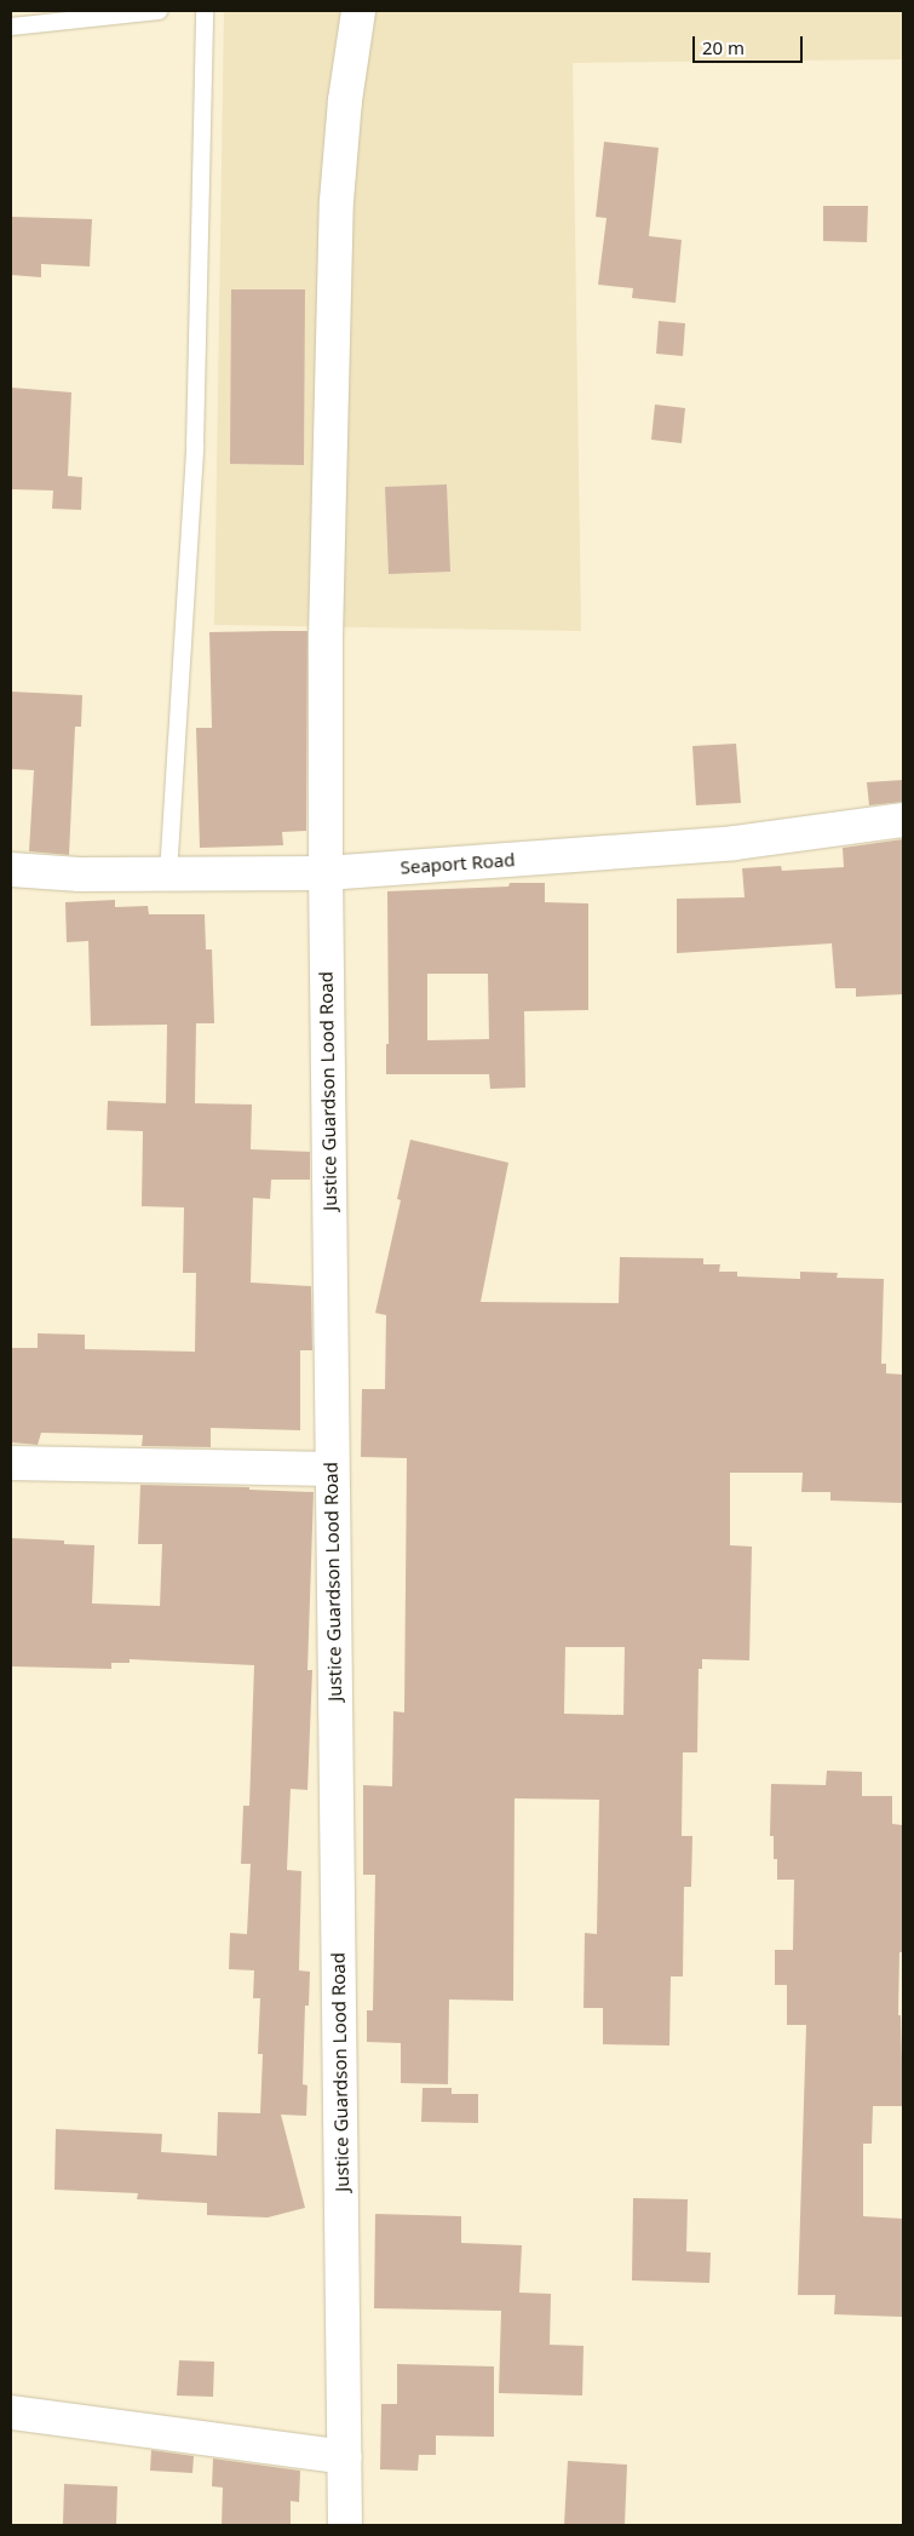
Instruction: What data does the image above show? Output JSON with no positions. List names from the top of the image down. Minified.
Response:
{"streets":{"main road":["Seaport Road","Justice Guardson Lood Road"]},"crossings":[["Seaport Road","Justice Guardson Lood Road"]],"scale_bar":"20 m"}
